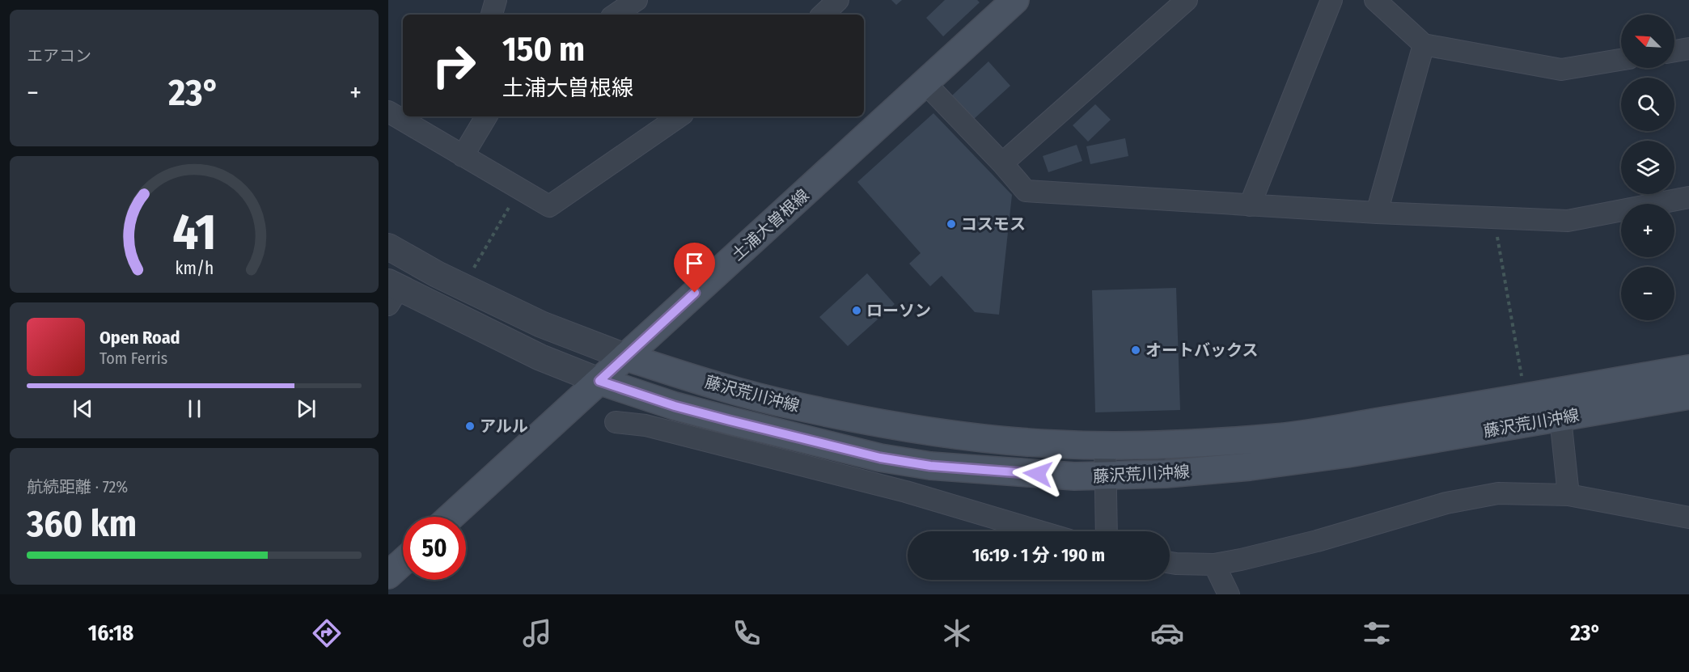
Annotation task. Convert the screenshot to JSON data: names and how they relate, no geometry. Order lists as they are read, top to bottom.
{
  "streets": {
    "main road": ["土浦大曽根線", "藤沢荒川沖線"]
  },
  "crossings": [
    ["土浦大曽根線", "藤沢荒川沖線"]
  ],
  "places": [
    "コスモス",
    "ローソン",
    "オートバックス",
    "アルル"
  ],
  "north": "top left",
  "page": {
    "tile": [
      "エアコン",
      ["航続距離 · 72%", "360 km"]
    ],
    "map_buttons": ["+", "−"],
    "turn": ["150 m", "土浦大曽根線"],
    "heat": ["−", "23°", "+"],
    "song": ["Open Road", "Tom Ferris"],
    "limit": "50",
    "trip": "16:19 · 1 分 · 190 m",
    "tabs": ["16:18", "23°"],
    "gauge": ["41", "km/h"]
  }
}
